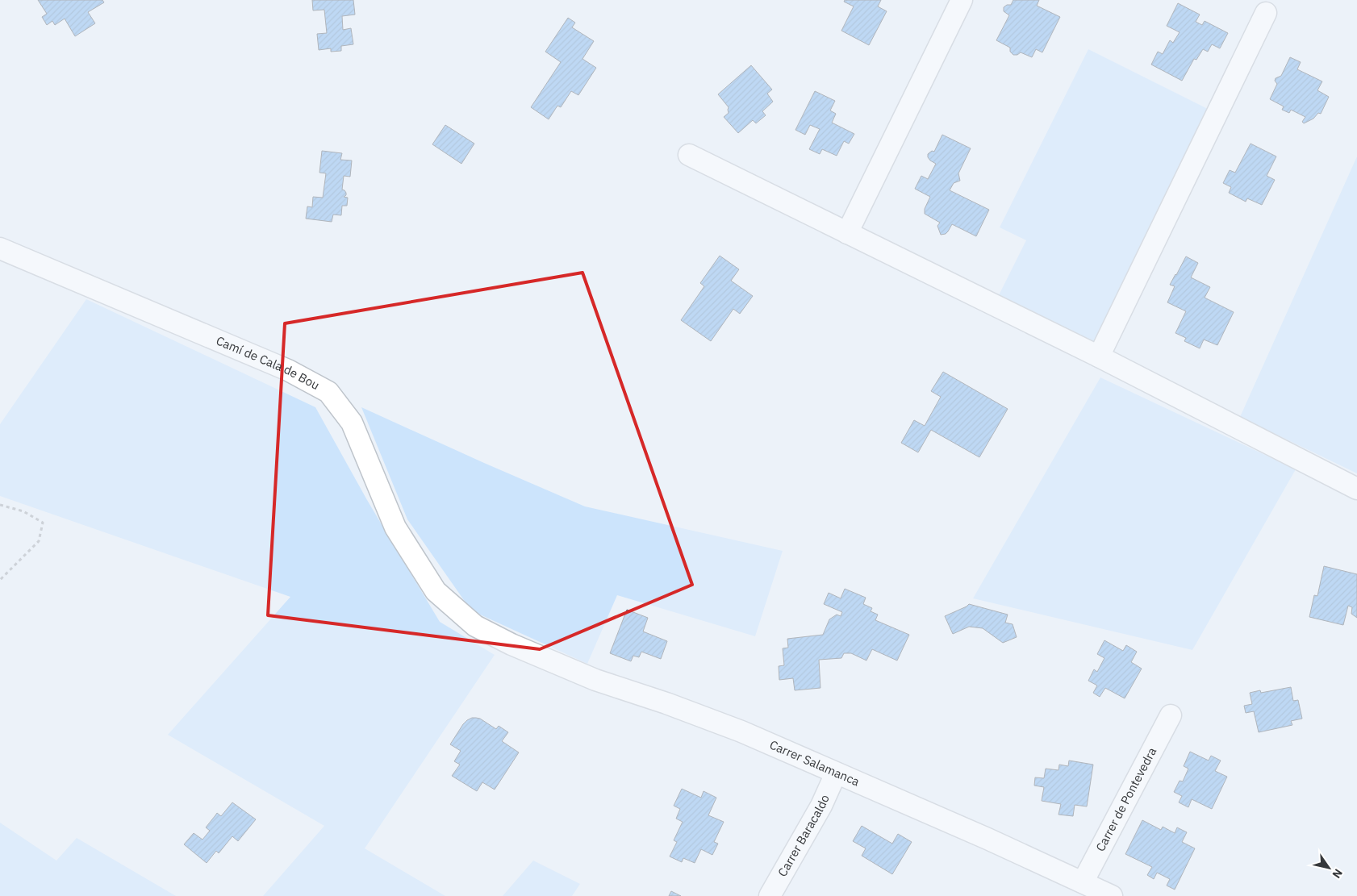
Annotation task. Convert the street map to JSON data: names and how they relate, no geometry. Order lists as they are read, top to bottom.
{
  "streets": {
    "street": [
      "Camí de Cala de Bou",
      "Carrer Salamanca",
      "Carrer de Pontevedra",
      "Carrer Baracaldo"
    ]
  },
  "crossings": [
    ["Camí de Cala de Bou", "Carrer Salamanca"],
    ["Carrer Salamanca", "Carrer de Pontevedra"],
    ["Carrer Salamanca", "Carrer Baracaldo"]
  ],
  "north": "bottom right"
}
